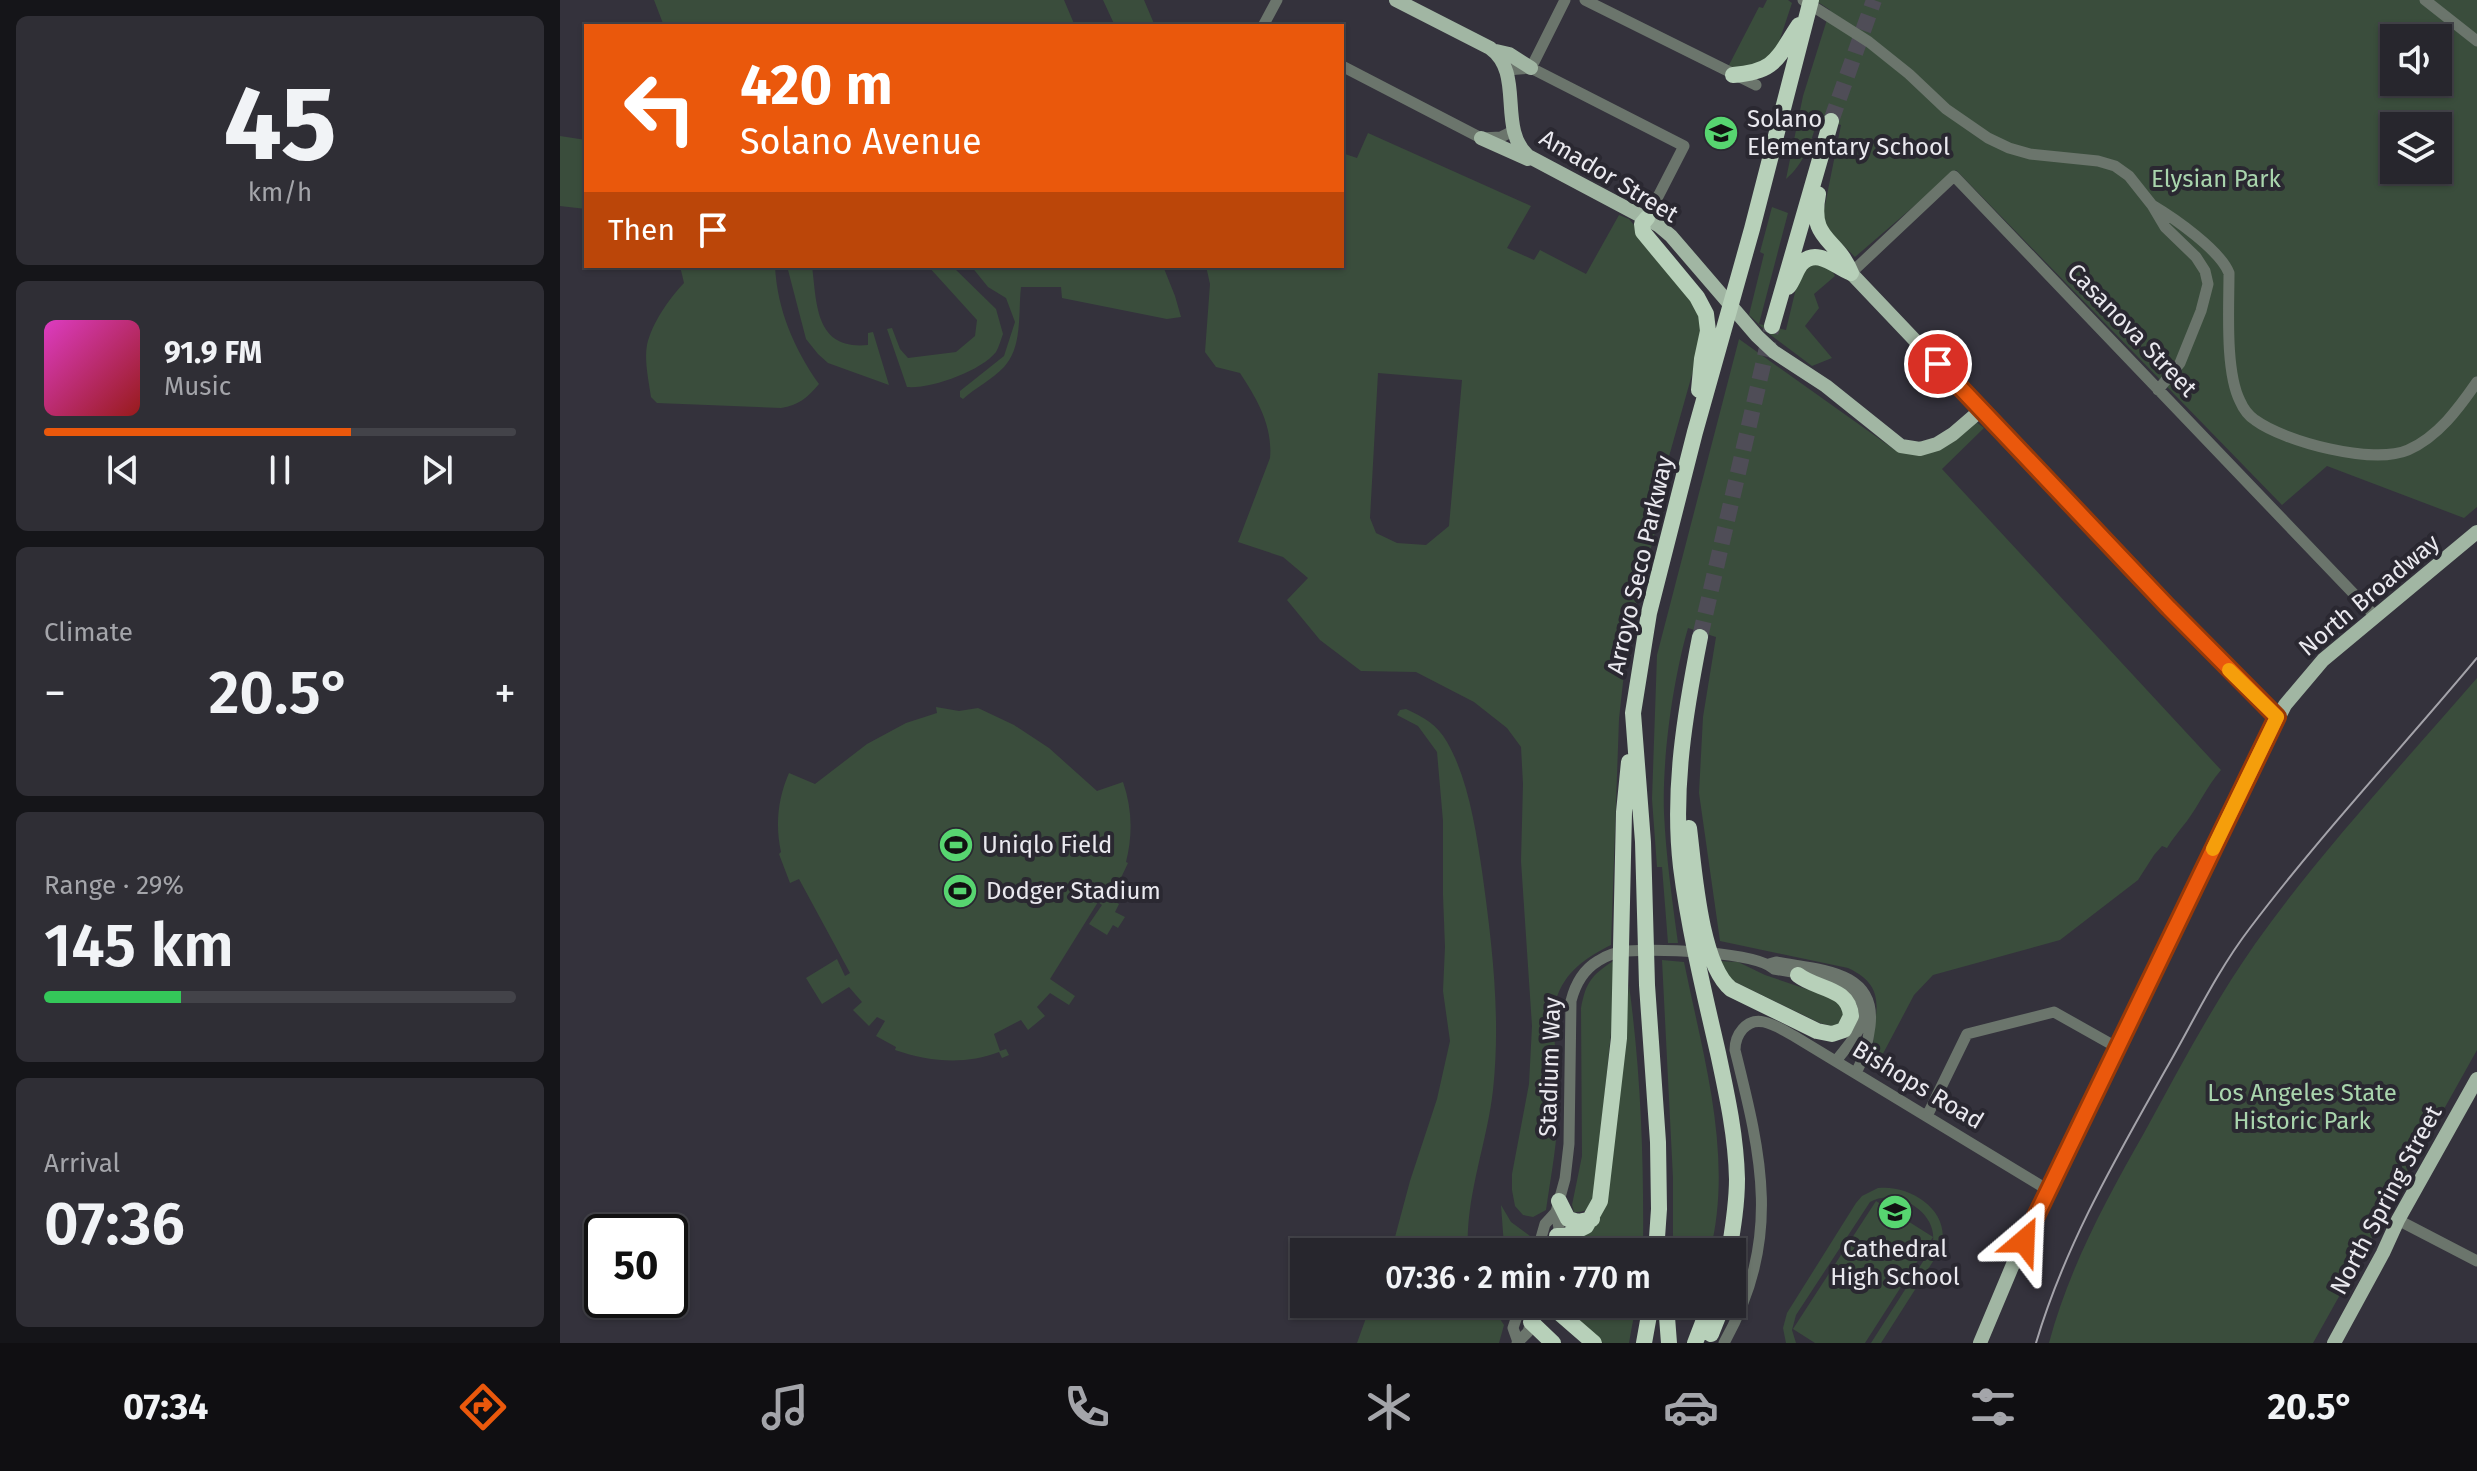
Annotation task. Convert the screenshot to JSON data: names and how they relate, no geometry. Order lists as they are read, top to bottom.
{
  "streets": {
    "highway": ["Arroyo Seco Parkway"],
    "main road": ["Amador Street", "North Broadway", "North Spring Street"],
    "street": ["Casanova Street", "Stadium Way", "Bishops Road"]
  },
  "crossings": [
    ["Casanova Street", "North Broadway"],
    ["North Broadway", "Bishops Road"],
    ["Stadium Way", "Bishops Road"]
  ],
  "parks": ["Elysian Park", "Los Angeles State Historic Park"],
  "places": {
    "school or university": ["Solano Elementary School", "Cathedral High School"],
    "sports": ["Uniqlo Field", "Dodger Stadium"]
  },
  "page": {
    "tile": [
      ["45", "km/h"],
      "Climate",
      ["Range · 29%", "145 km"],
      ["Arrival", "07:36"]
    ],
    "turn": ["420 m", "Solano Avenue"],
    "then": "Then",
    "song": ["91.9 FM", "Music"],
    "heat": ["−", "20.5°", "+"],
    "limit": "50",
    "trip": "07:36 · 2 min · 770 m",
    "tabs": ["07:34", "20.5°"]
  }
}
